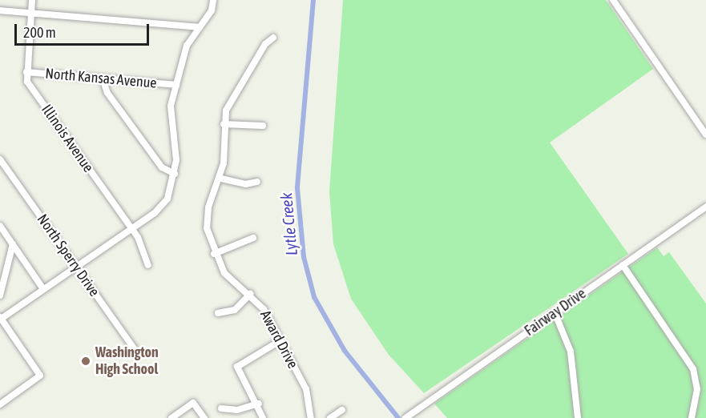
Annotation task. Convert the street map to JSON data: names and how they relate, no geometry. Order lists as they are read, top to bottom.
{
  "streets": {
    "street": [
      "North Kansas Avenue",
      "Illinois Avenue",
      "North Sperry Drive",
      "Fairway Drive",
      "Award Drive"
    ]
  },
  "crossings": [
    ["North Kansas Avenue", "Illinois Avenue"]
  ],
  "water": ["Lytle Creek"],
  "places": ["Washington High School"],
  "scale_bar": "200 m"
}
